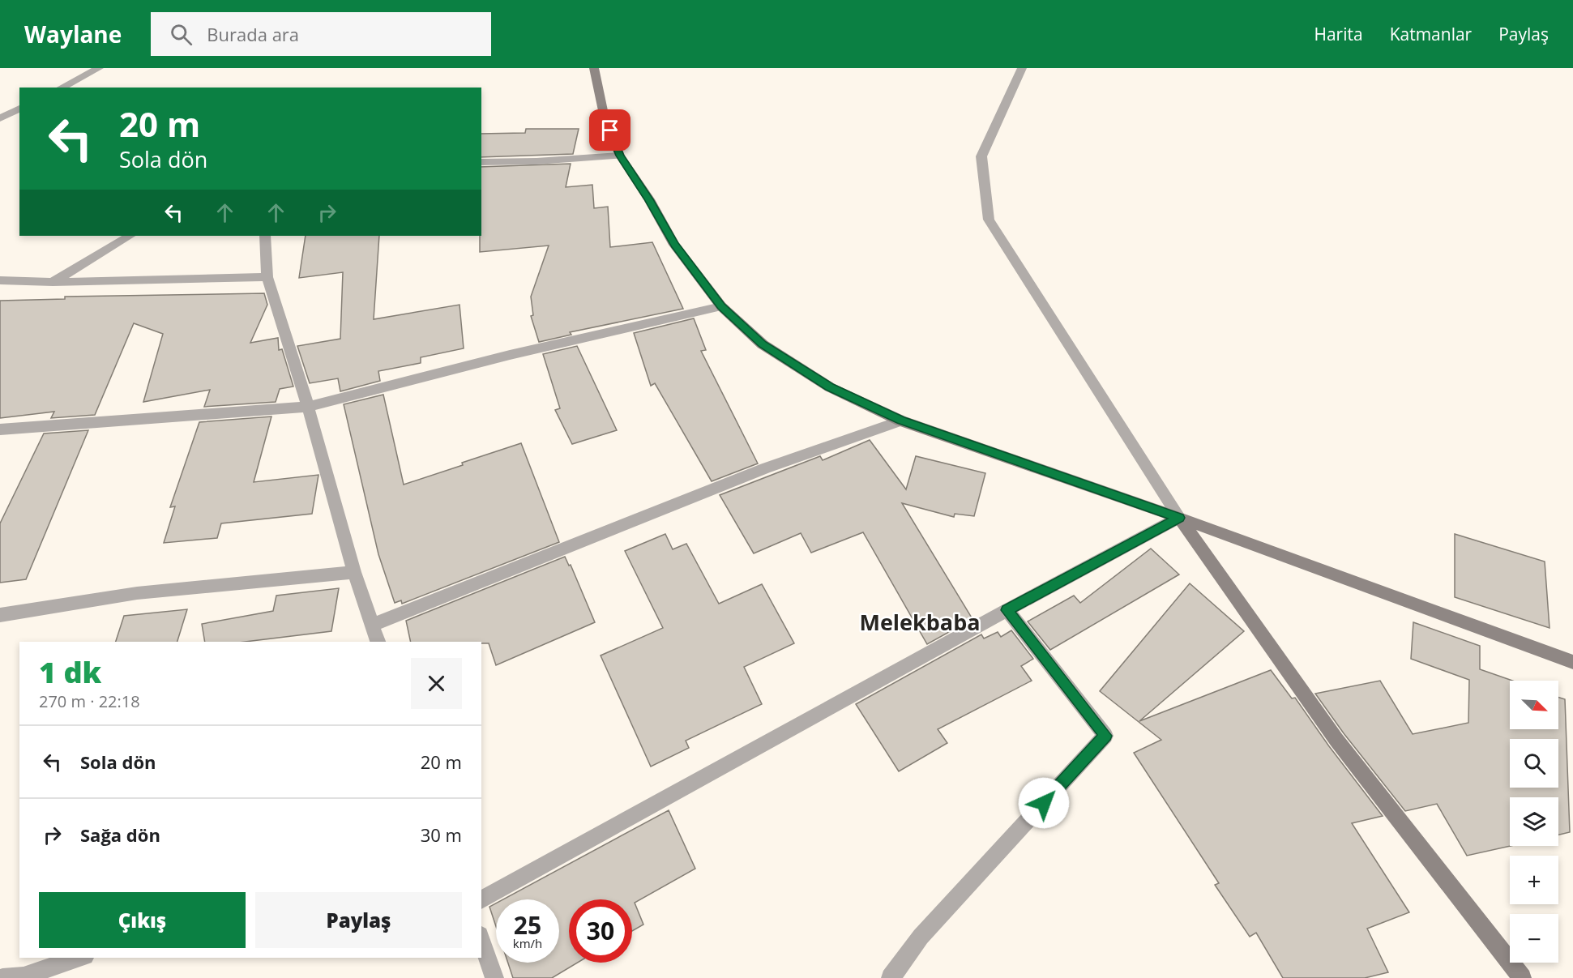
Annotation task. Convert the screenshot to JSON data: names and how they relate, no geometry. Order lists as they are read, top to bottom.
{
  "districts": ["Melekbaba"],
  "north": "bottom right",
  "page": {
    "header": "Waylane",
    "search": "Burada ara",
    "nav": ["Harita", "Katmanlar", "Paylaş"],
    "turn": ["20 m", "Sola dön"],
    "heading": ["1 dk", "270 m · 22:18"],
    "map_buttons": ["+", "−"],
    "list": [
      {
        "name": "Sola dön",
        "value": "20 m"
      },
      {
        "name": "Sağa dön",
        "value": "30 m"
      }
    ],
    "buttons": ["Çıkış", "Paylaş"],
    "speed": "25 km/h",
    "limit": "30"
  }
}
